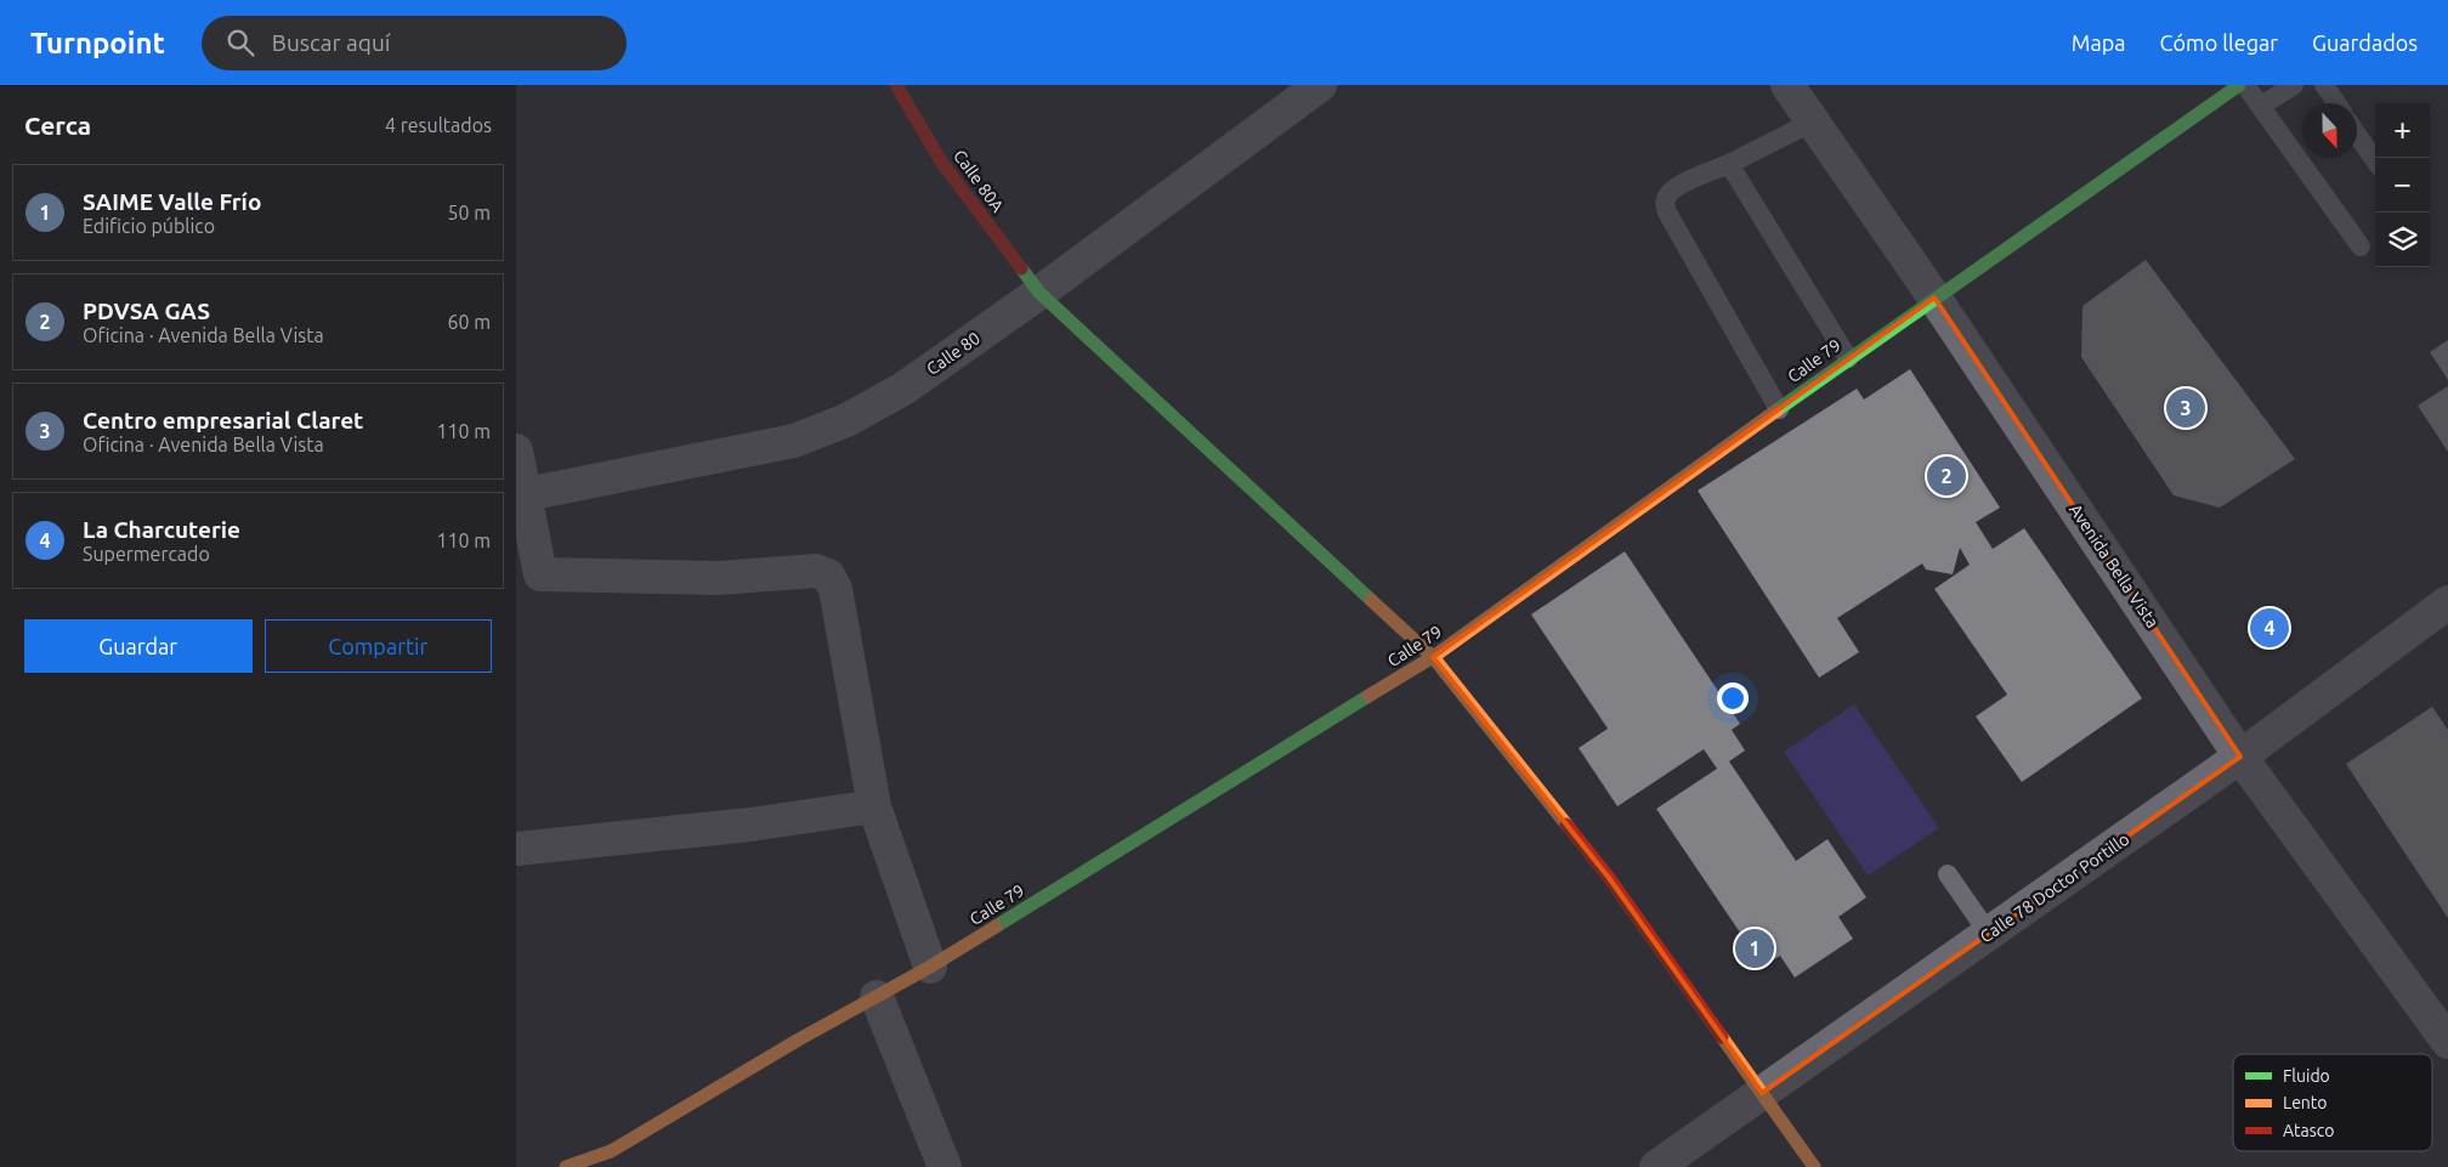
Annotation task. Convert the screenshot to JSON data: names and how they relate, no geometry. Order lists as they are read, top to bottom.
{
  "streets": {
    "street": [
      "Calle 80A",
      "Calle 80",
      "Calle 79",
      "Avenida Bella Vista",
      "Calle 78 Doctor Portillo"
    ]
  },
  "crossings": [
    ["Calle 80A", "Calle 80"],
    ["Calle 80A", "Calle 79"],
    ["Calle 80A", "Calle 78 Doctor Portillo"],
    ["Calle 79", "Avenida Bella Vista"],
    ["Avenida Bella Vista", "Calle 78 Doctor Portillo"]
  ],
  "legend": ["Fluido", "Lento", "Atasco"],
  "north": "bottom",
  "page": {
    "header": "Turnpoint",
    "search": "Buscar aquí",
    "nav": ["Mapa", "Cómo llegar", "Guardados"],
    "heading": ["Cerca", "4 resultados"],
    "map_buttons": ["+", "−"],
    "list": [
      {
        "mark": "1",
        "name": "SAIME Valle Frío",
        "note": "Edificio público",
        "value": "50 m"
      },
      {
        "mark": "2",
        "name": "PDVSA GAS",
        "note": "Oficina · Avenida Bella Vista",
        "value": "60 m"
      },
      {
        "mark": "3",
        "name": "Centro empresarial Claret",
        "note": "Oficina · Avenida Bella Vista",
        "value": "110 m"
      },
      {
        "mark": "4",
        "name": "La Charcuterie",
        "note": "Supermercado",
        "value": "110 m"
      }
    ],
    "pins": [
      "3",
      "2",
      "4",
      "1"
    ],
    "buttons": ["Guardar", "Compartir"]
  }
}
